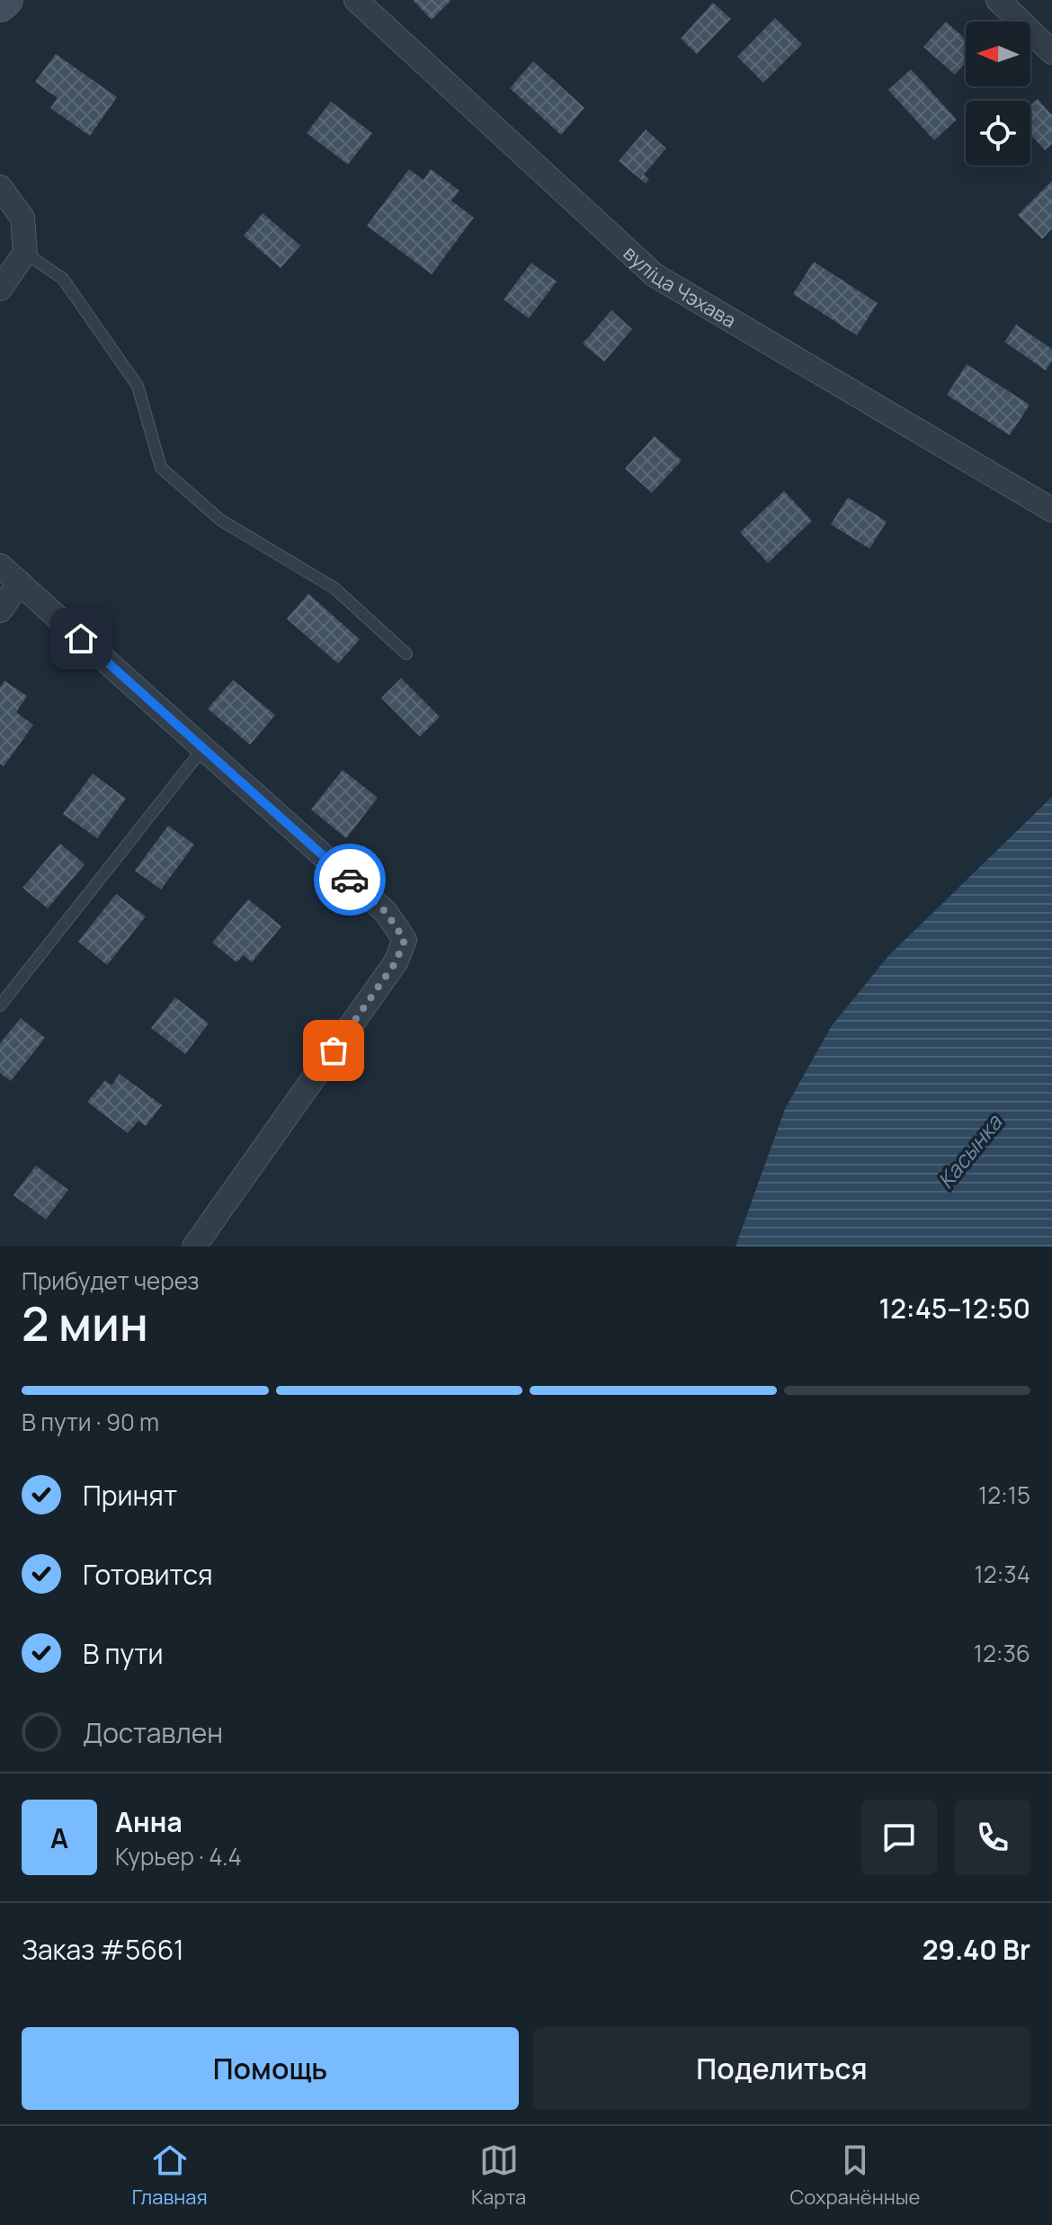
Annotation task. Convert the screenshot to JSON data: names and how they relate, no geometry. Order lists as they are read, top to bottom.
{
  "streets": {
    "street": ["вуліца Чэхава"]
  },
  "water": ["Касынка"],
  "north": "left",
  "page": {
    "heading": ["2 мин", "Прибудет через", "12:45–12:50"],
    "panel": [
      "Анна",
      "Курьер · 4.4",
      "Заказ #5661",
      "29.40 Br"
    ],
    "bar": "В пути · 90 m",
    "list": [
      ["Принят", "12:15"],
      ["Готовится", "12:34"],
      ["В пути", "12:36"],
      "Доставлен"
    ],
    "round": "А",
    "buttons": ["Помощь", "Поделиться"],
    "tabs": ["Главная", "Карта", "Сохранённые"]
  }
}
